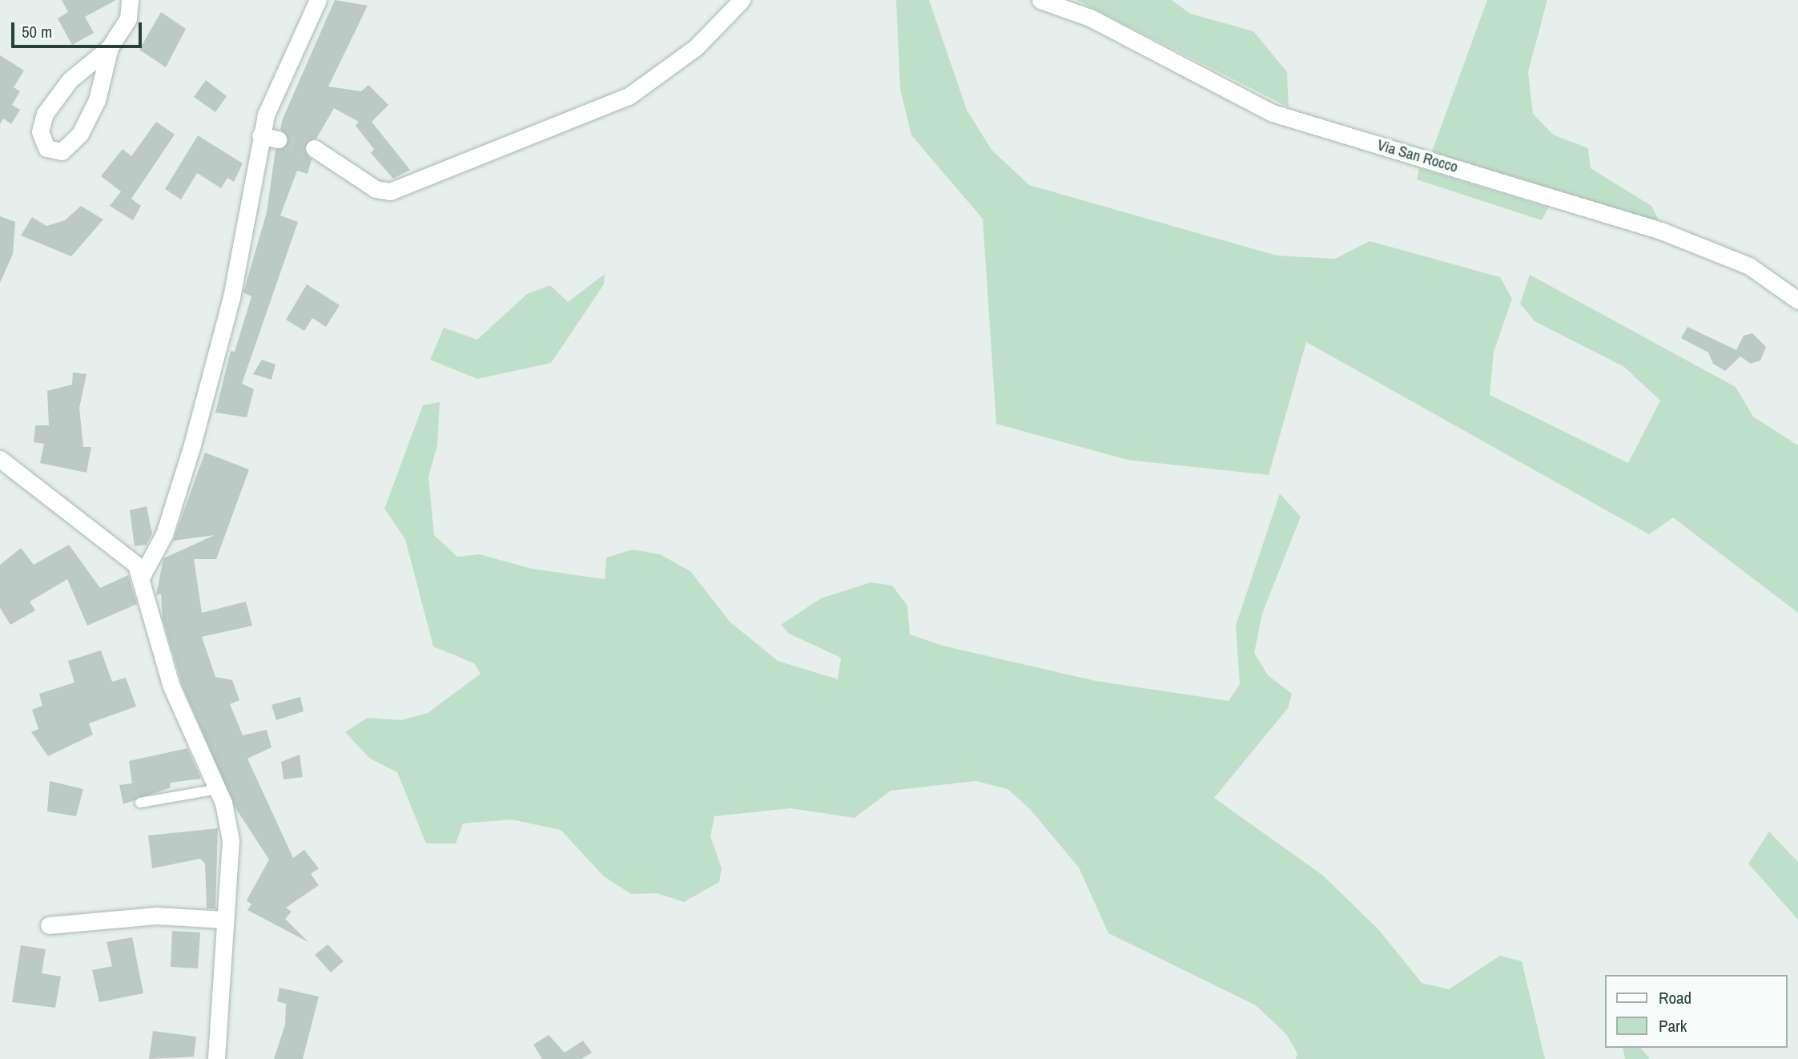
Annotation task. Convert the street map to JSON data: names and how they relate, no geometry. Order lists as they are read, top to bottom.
{
  "streets": {
    "street": ["Via San Rocco"]
  },
  "legend": ["Road", "Park"],
  "scale_bar": "50 m"
}
